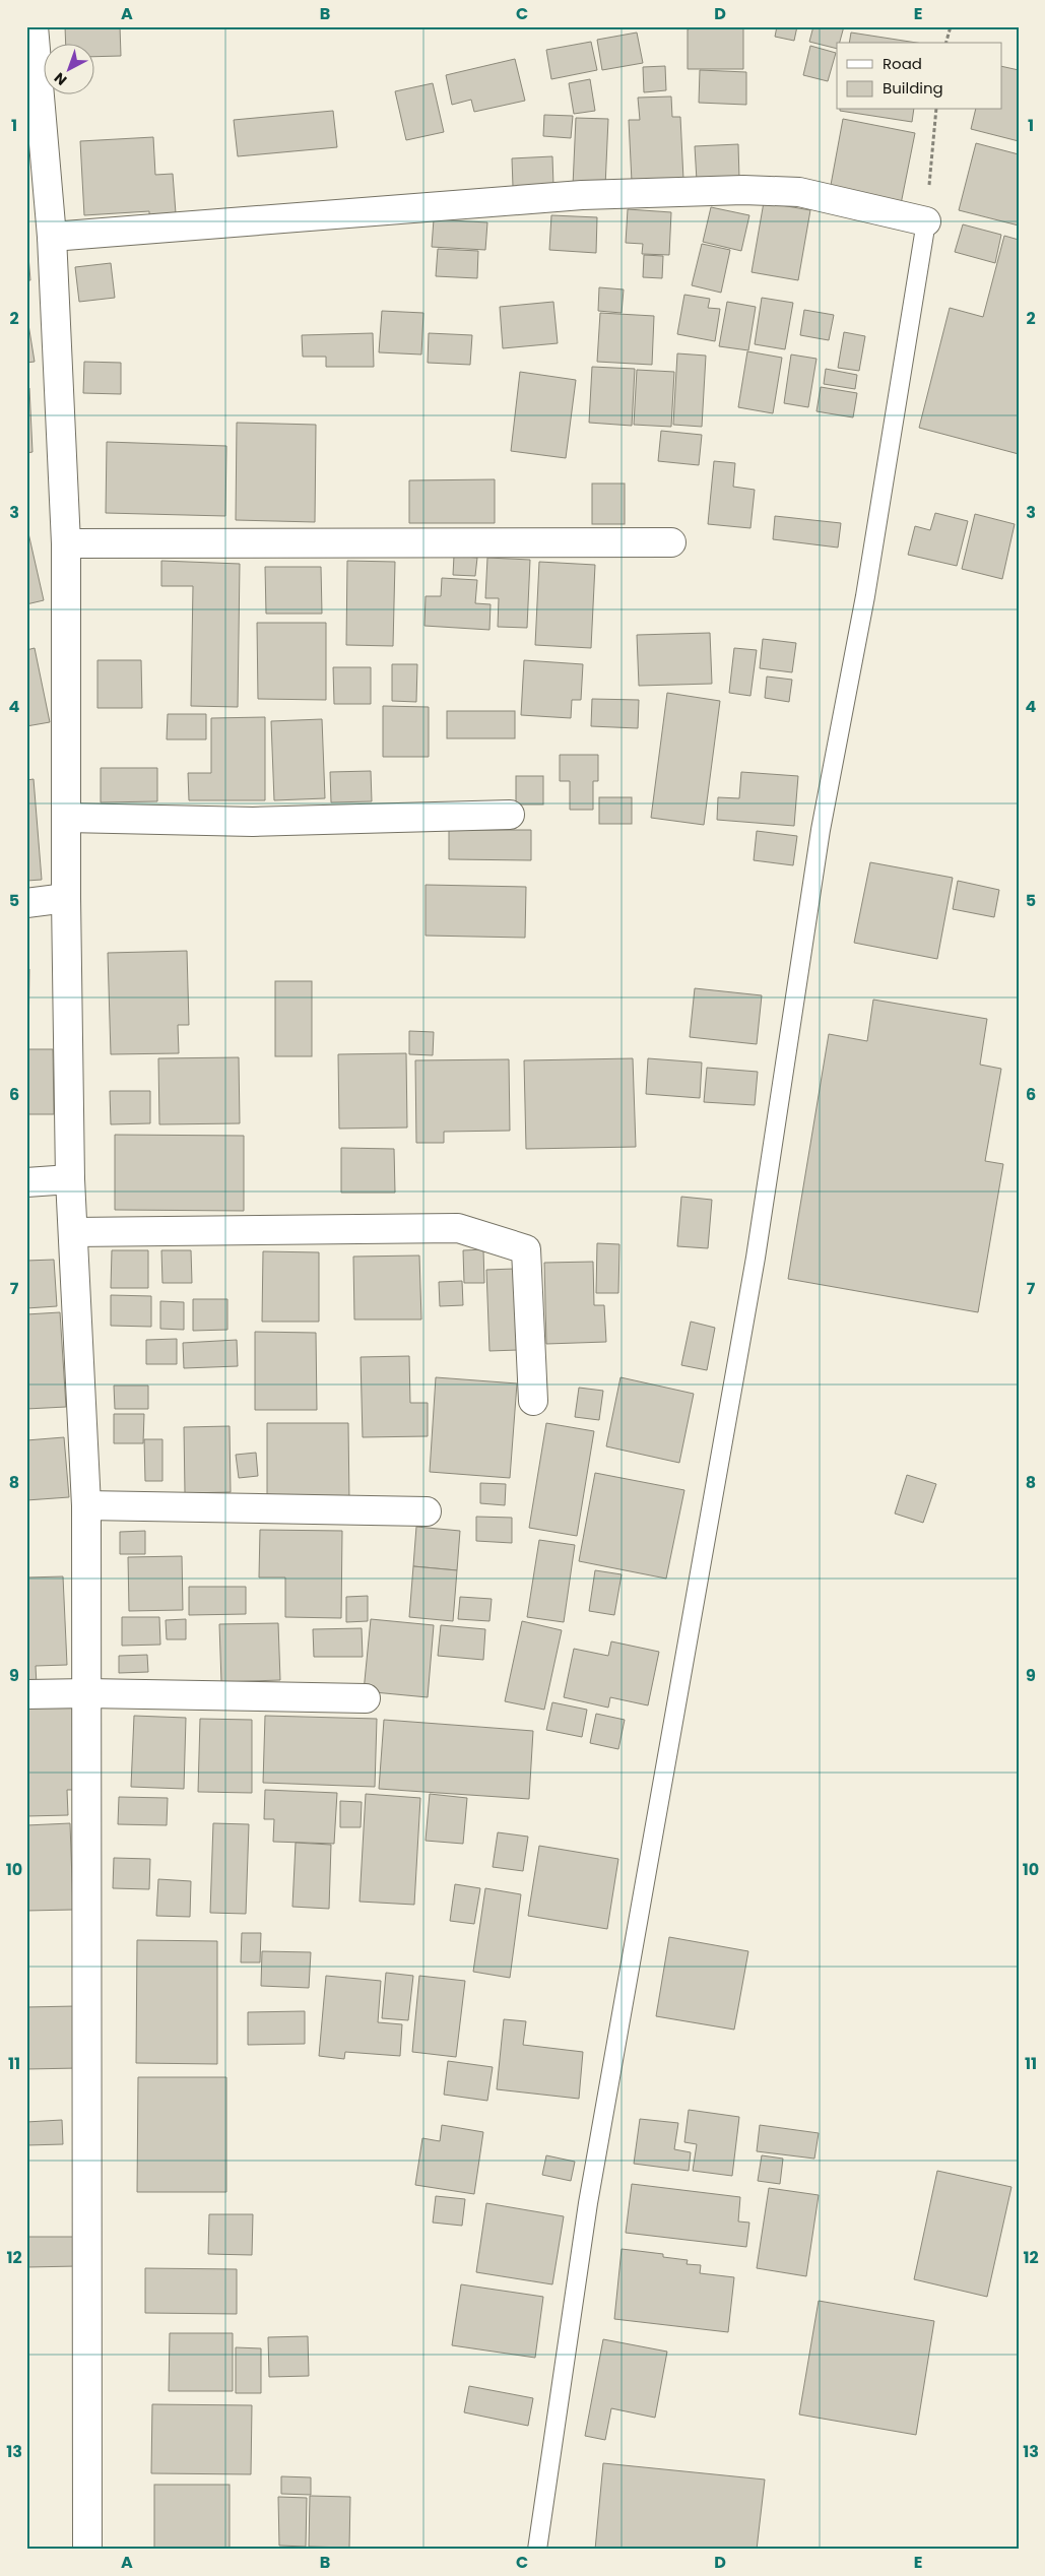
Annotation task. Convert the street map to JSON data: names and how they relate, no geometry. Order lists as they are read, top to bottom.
{
  "legend": ["Road", "Building"],
  "north": "bottom left",
  "grid": {
    "columns": [
      "A",
      "B",
      "C",
      "D",
      "E"
    ],
    "rows": [
      "1",
      "2",
      "3",
      "4",
      "5",
      "6",
      "7",
      "8",
      "9",
      "10",
      "11",
      "12",
      "13"
    ]
  }
}
